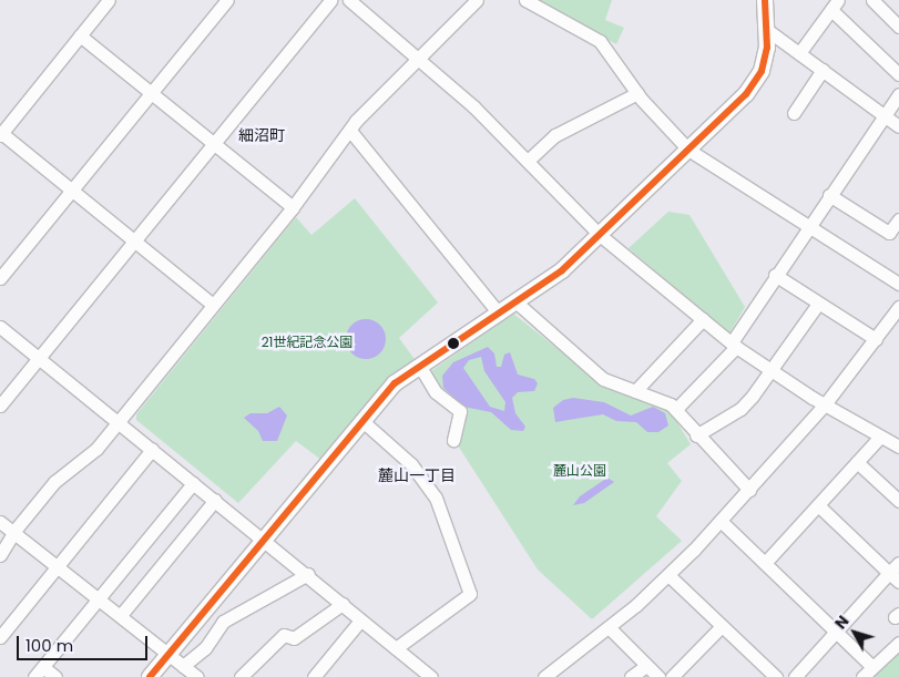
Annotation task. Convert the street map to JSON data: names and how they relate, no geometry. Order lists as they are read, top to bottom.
{
  "districts": ["細沼町", "麓山一丁目"],
  "parks": ["21世紀記念公園", "麓山公園"],
  "scale_bar": "100 m",
  "north": "top left"
}
